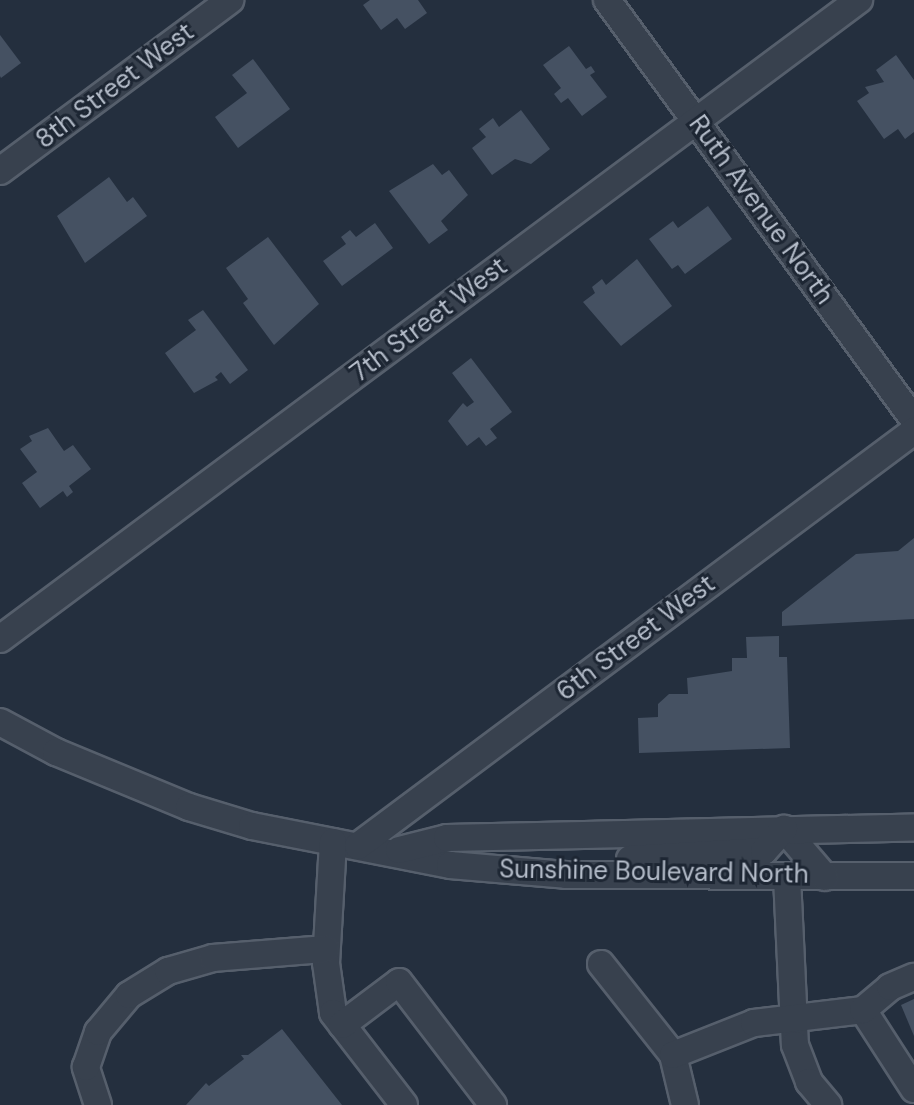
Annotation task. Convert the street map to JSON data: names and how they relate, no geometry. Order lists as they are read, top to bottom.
{
  "streets": {
    "street": [
      "8th Street West",
      "Ruth Avenue North",
      "7th Street West",
      "6th Street West",
      "Sunshine Boulevard North"
    ]
  },
  "crossings": [
    ["Ruth Avenue North", "7th Street West"],
    ["6th Street West", "Sunshine Boulevard North"]
  ]
}
